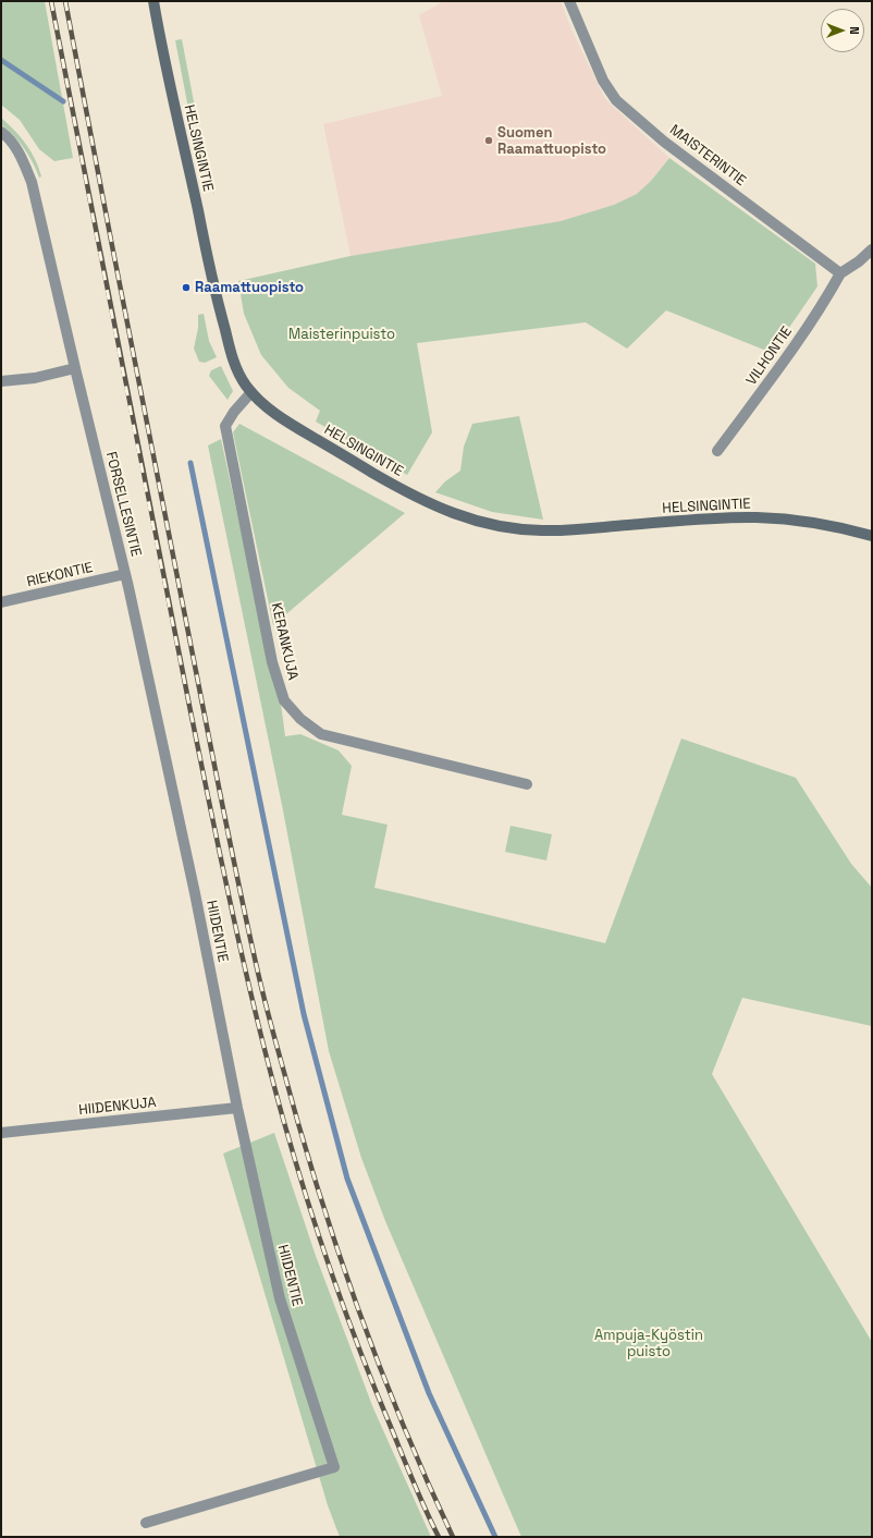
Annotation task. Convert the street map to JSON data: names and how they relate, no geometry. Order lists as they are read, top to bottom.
{
  "streets": {
    "main road": ["HELSINGINTIE"],
    "street": [
      "MAISTERINTIE",
      "VILHONTIE",
      "FORSELLESINTIE",
      "RIEKONTIE",
      "KERANKUJA",
      "HIIDENTIE",
      "HIIDENKUJA"
    ]
  },
  "crossings": [
    ["HELSINGINTIE", "KERANKUJA"],
    ["MAISTERINTIE", "VILHONTIE"],
    ["FORSELLESINTIE", "RIEKONTIE"],
    ["FORSELLESINTIE", "HIIDENTIE"],
    ["HIIDENTIE", "HIIDENKUJA"]
  ],
  "parks": ["Maisterinpuisto", "Ampuja-Kyöstin puisto"],
  "places": ["Suomen Raamattuopisto", "Raamattuopisto"],
  "north": "right"
}
